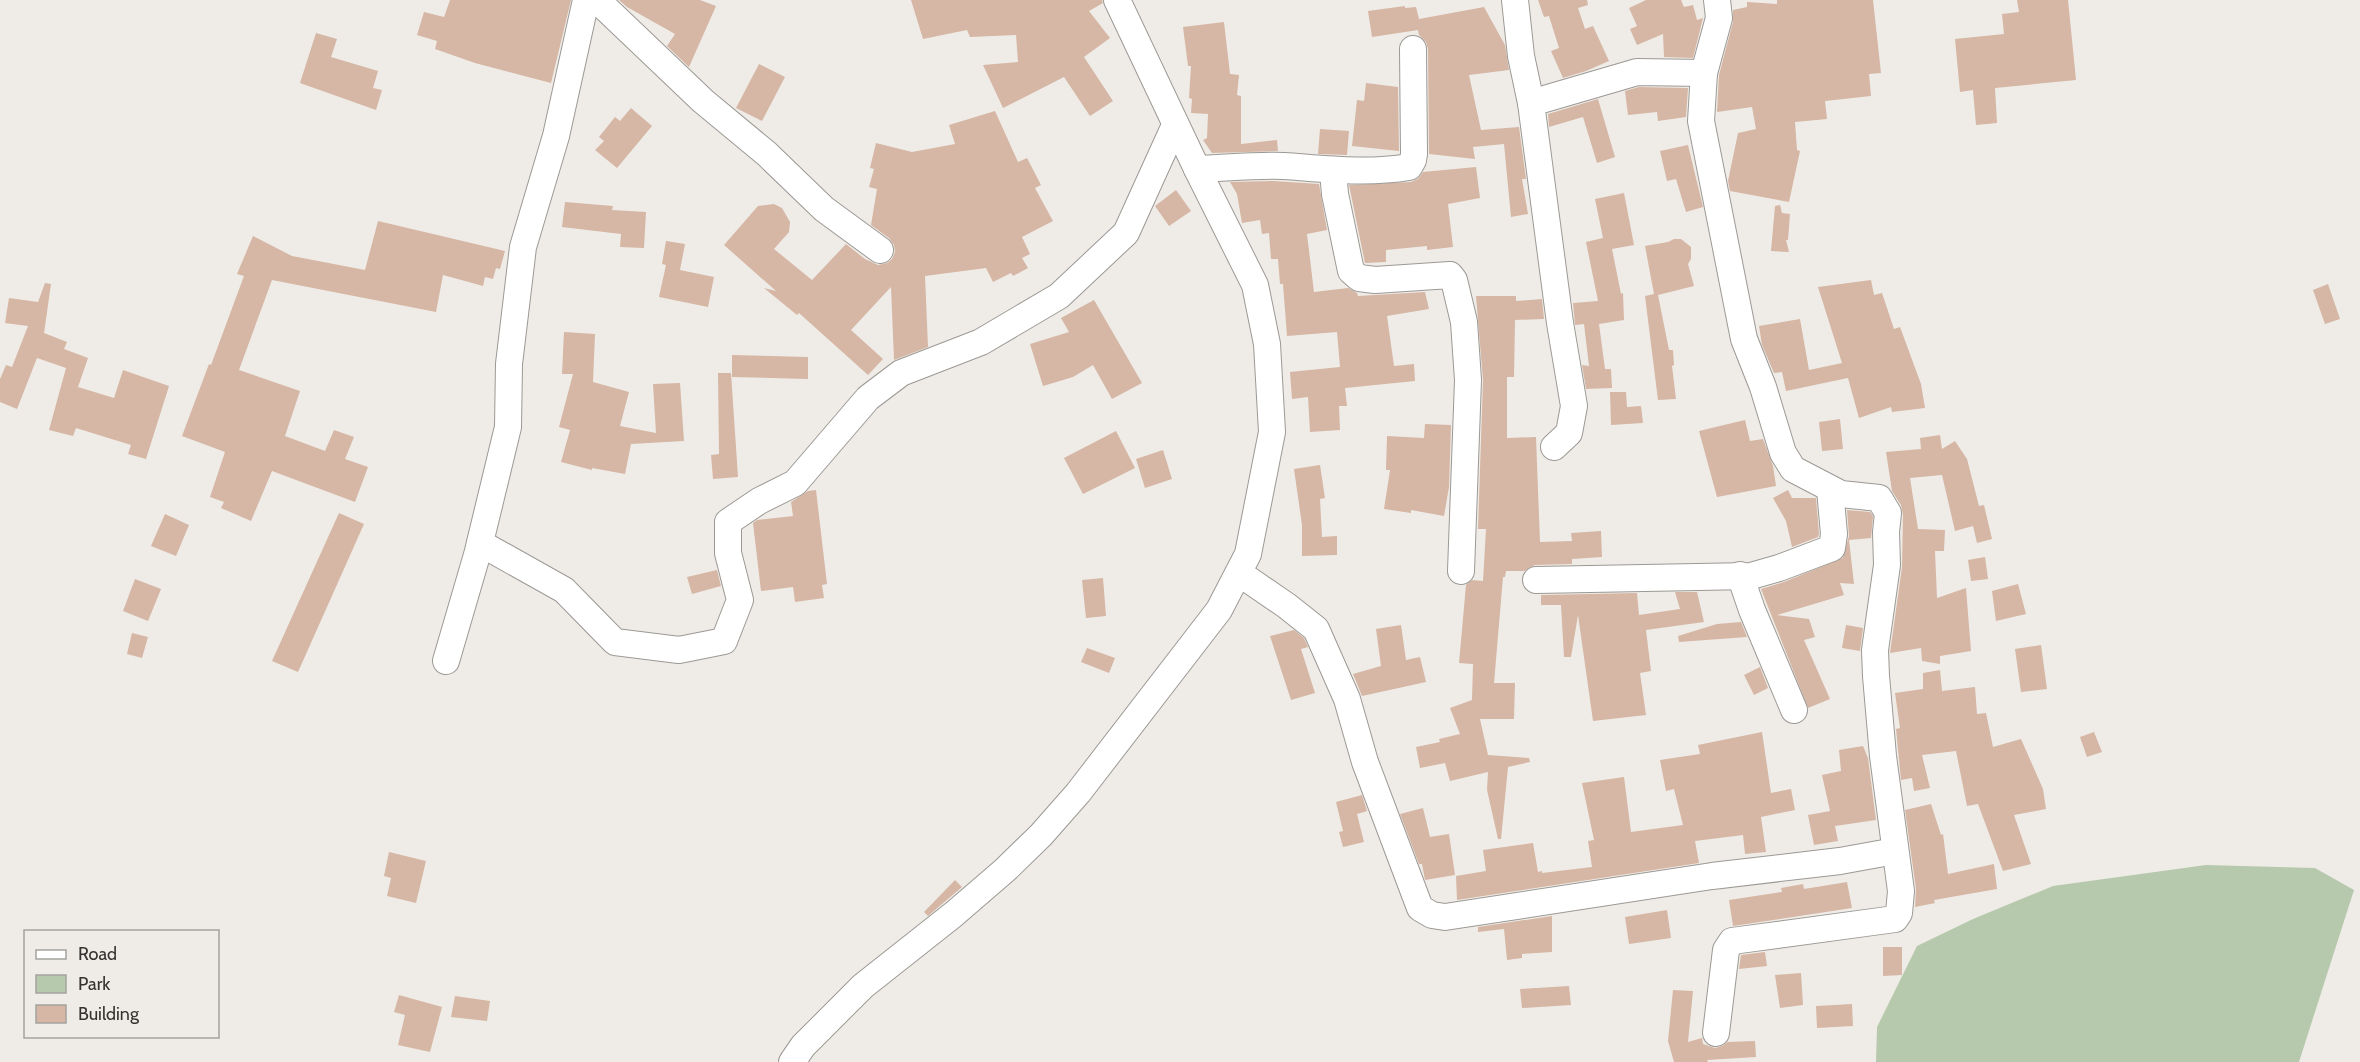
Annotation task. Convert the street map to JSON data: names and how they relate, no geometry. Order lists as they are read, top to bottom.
{
  "legend": ["Road", "Park", "Building"]
}
